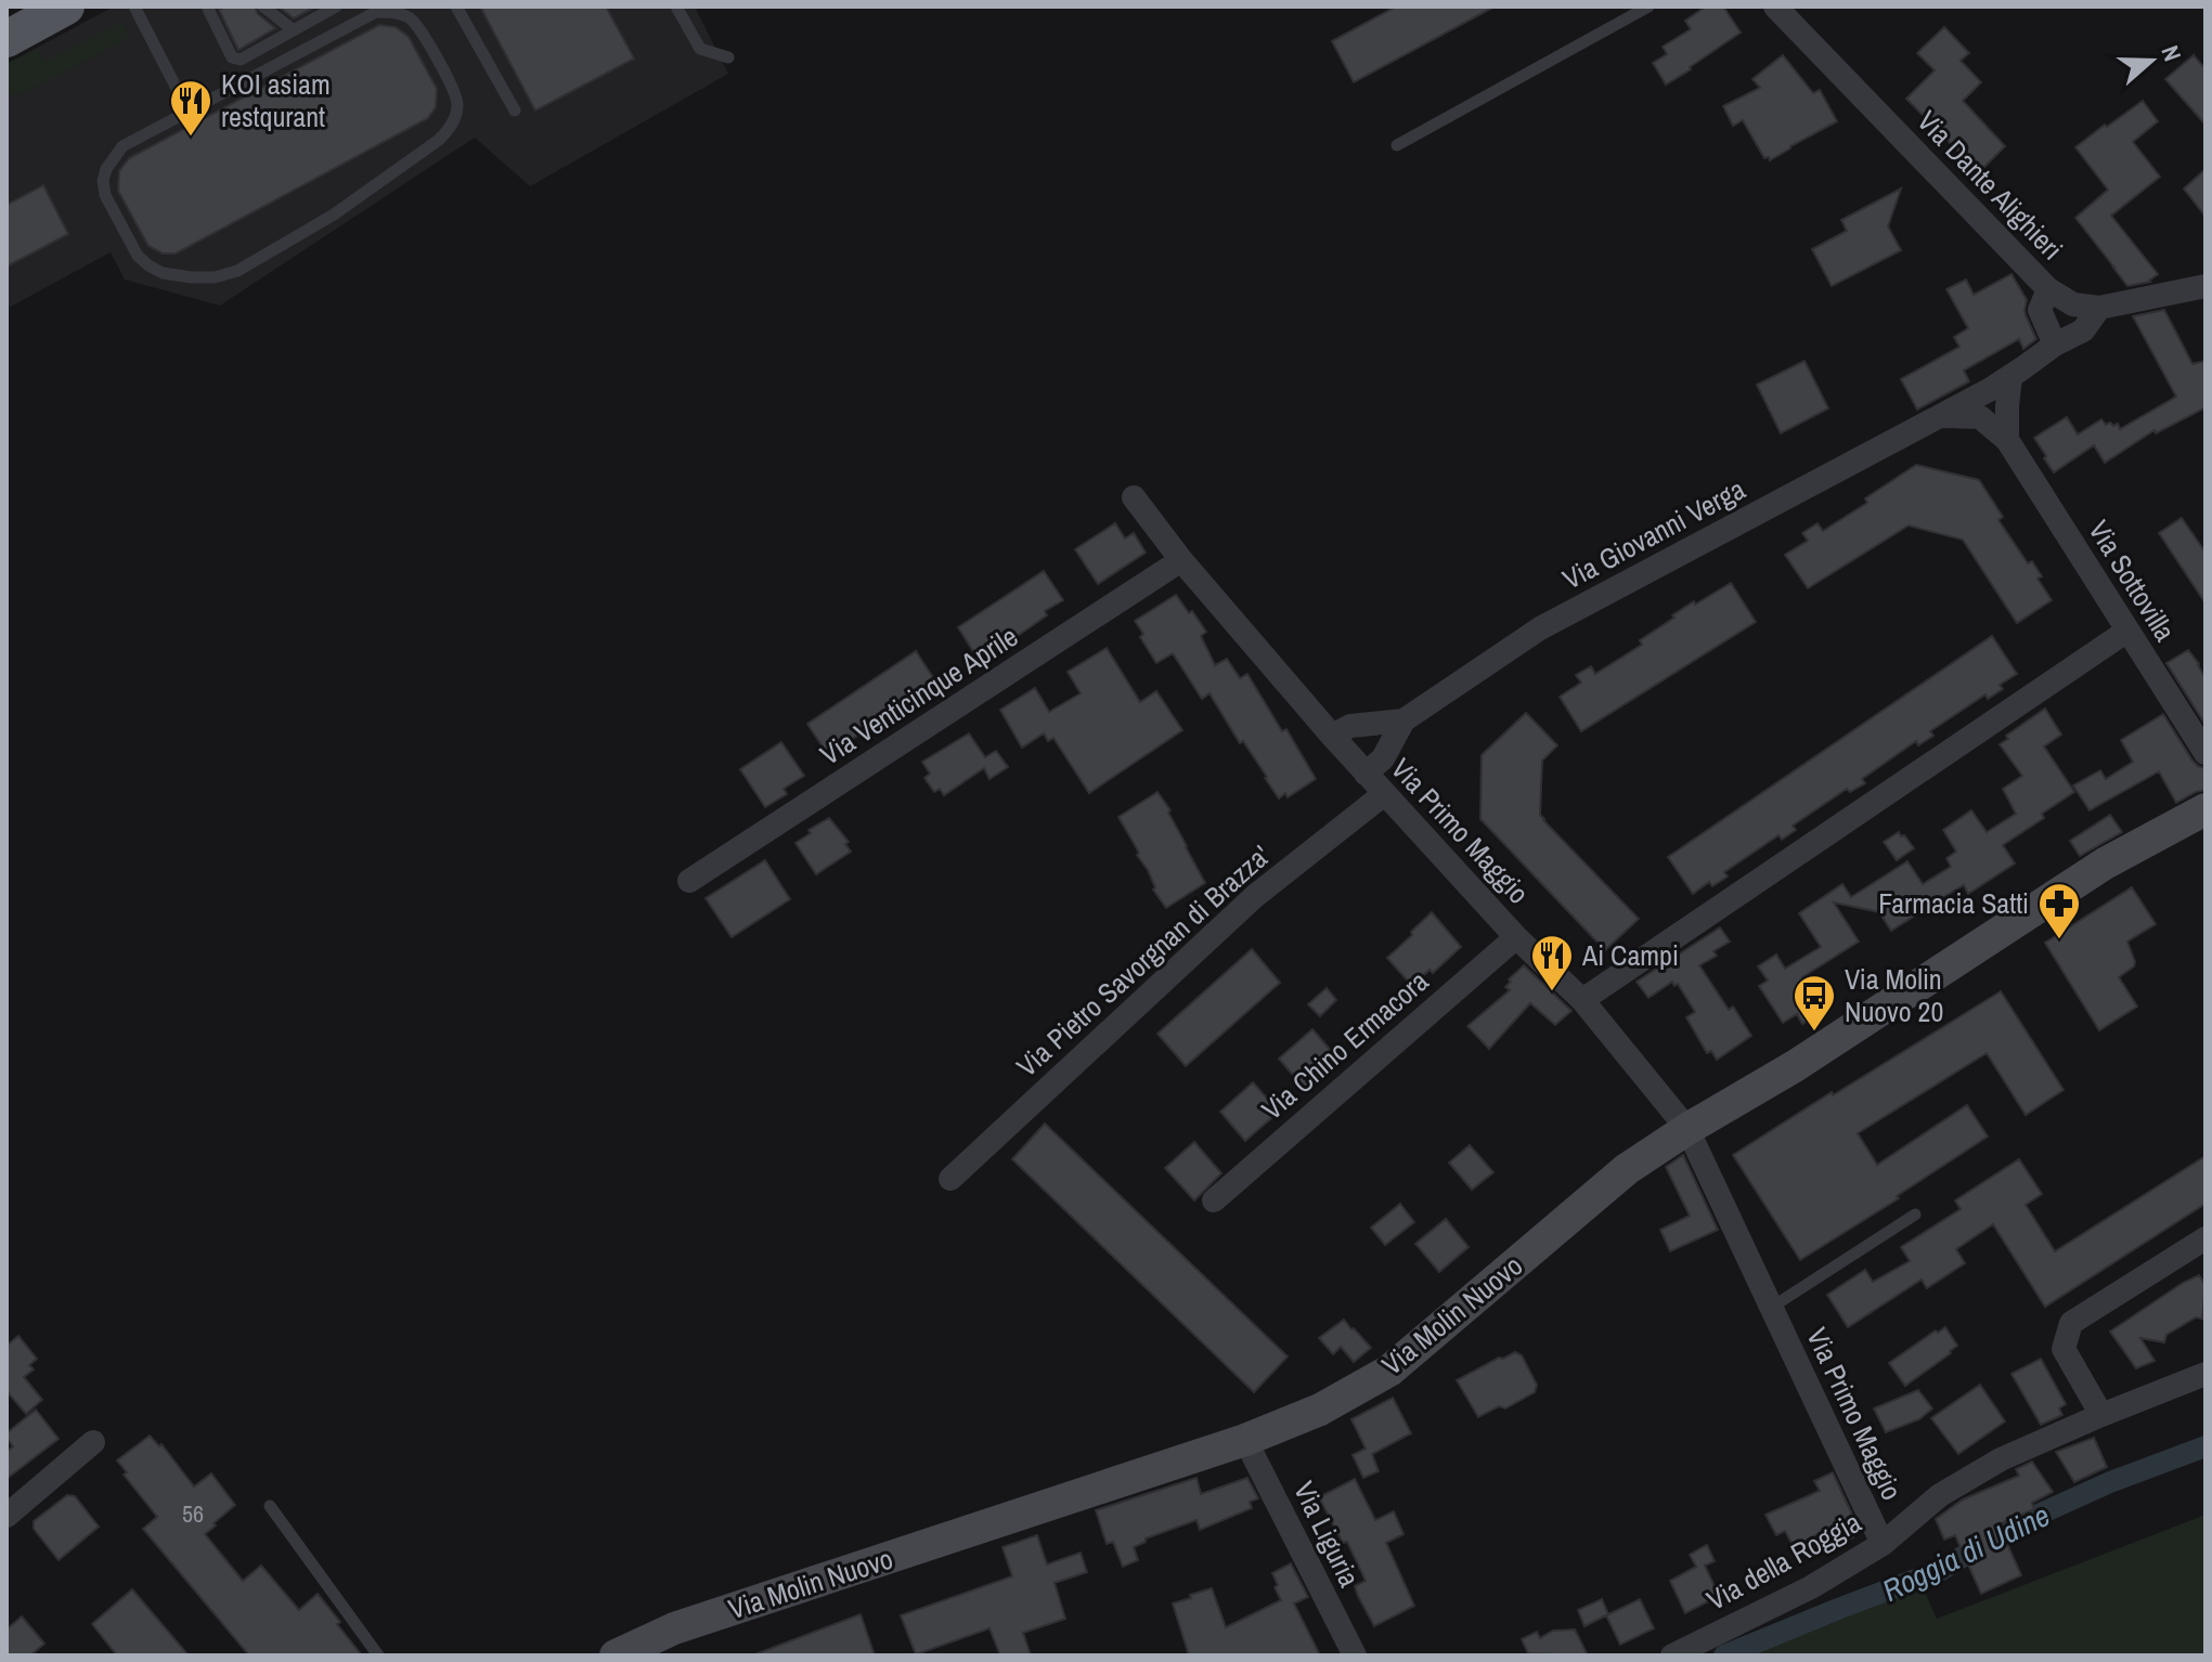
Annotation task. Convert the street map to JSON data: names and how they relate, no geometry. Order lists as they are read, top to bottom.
{
  "streets": {
    "main road": ["Via Molin Nuovo"],
    "street": [
      "Via Dante Alighieri",
      "Via Giovanni Verga",
      "Via Sottovilla",
      "Via Venticinque Aprile",
      "Via Primo Maggio",
      "Via Pietro Savorgnan di Brazza'",
      "Via Chino Ermacora",
      "Via Liguria",
      "Via della Roggia"
    ]
  },
  "crossings": [
    ["Via Giovanni Verga", "Via Sottovilla"],
    ["Via Giovanni Verga", "Via Primo Maggio"],
    ["Via Venticinque Aprile", "Via Primo Maggio"],
    ["Via Primo Maggio", "Via Pietro Savorgnan di Brazza'"],
    ["Via Primo Maggio", "Via Chino Ermacora"],
    ["Via Primo Maggio", "Via Molin Nuovo"],
    ["Via Primo Maggio", "Via della Roggia"],
    ["Via Molin Nuovo", "Via Liguria"]
  ],
  "water": ["Roggia di Udine"],
  "places": {
    "restaurant": ["KOI asiam restqurant", "Ai Campi"],
    "pharmacy": ["Farmacia Satti"],
    "bus stop": ["Via Molin Nuovo 20"]
  },
  "house_numbers": ["56"],
  "north": "right"
}
